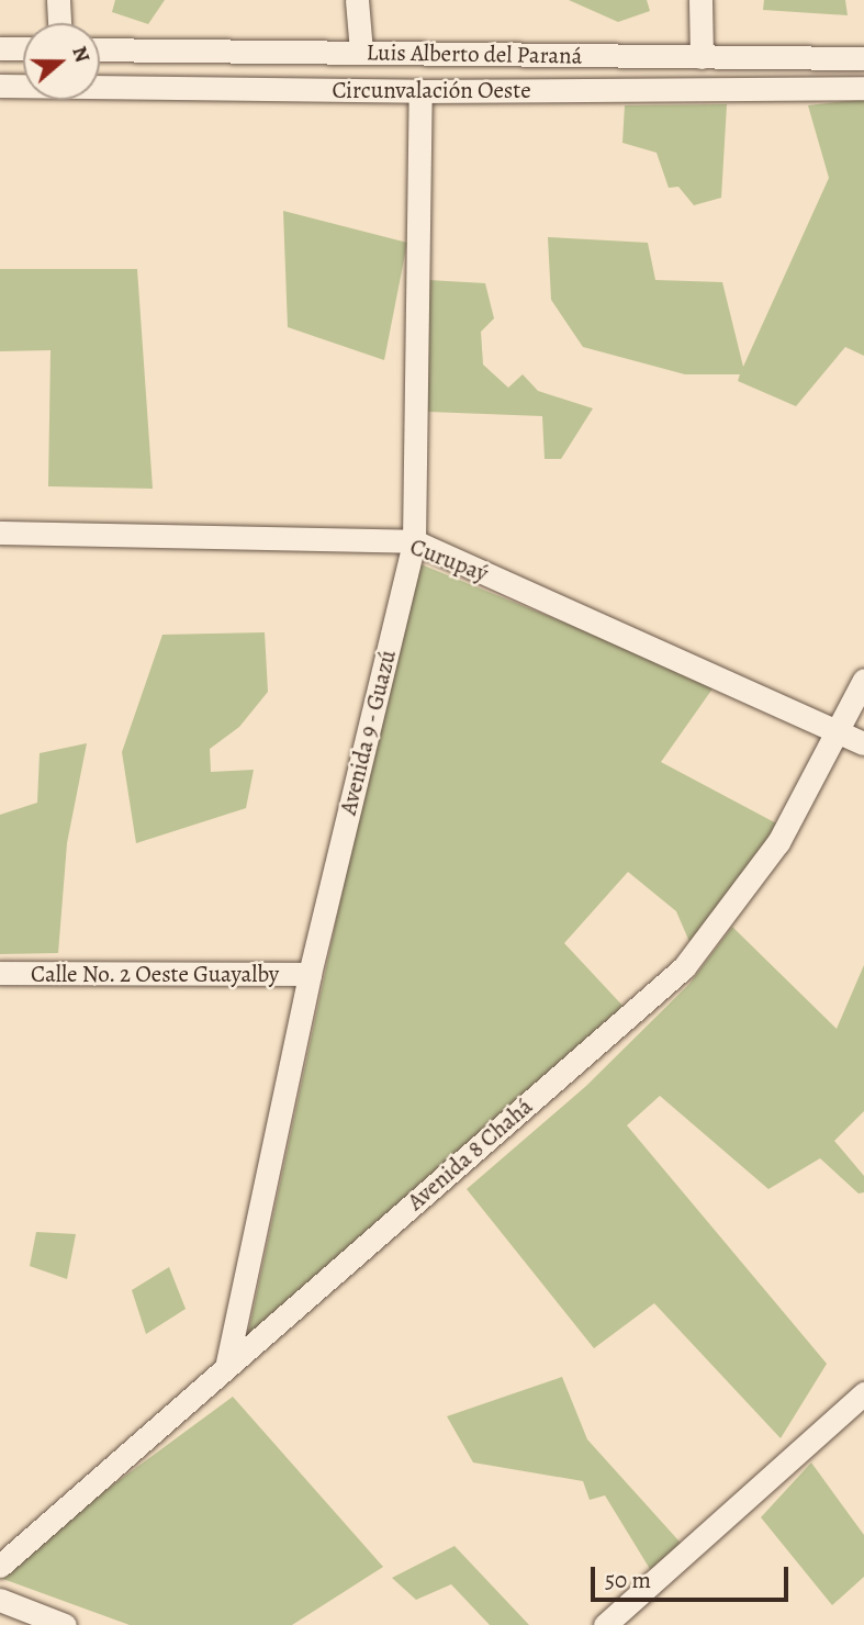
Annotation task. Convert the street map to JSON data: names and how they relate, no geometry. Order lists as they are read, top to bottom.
{
  "streets": {
    "street": [
      "Luis Alberto del Paraná",
      "Circunvalación Oeste",
      "Curupa´y",
      "Avenida 9 - Guazú",
      "Calle No. 2 Oeste Guayalby",
      "Avenida 8 Chahá"
    ]
  },
  "crossings": [
    ["Circunvalación Oeste", "Avenida 9 - Guazú"],
    ["Curupa´y", "Avenida 9 - Guazú"],
    ["Curupa´y", "Avenida 8 Chahá"],
    ["Avenida 9 - Guazú", "Calle No. 2 Oeste Guayalby"],
    ["Avenida 9 - Guazú", "Avenida 8 Chahá"]
  ],
  "scale_bar": "50 m",
  "north": "right"
}
